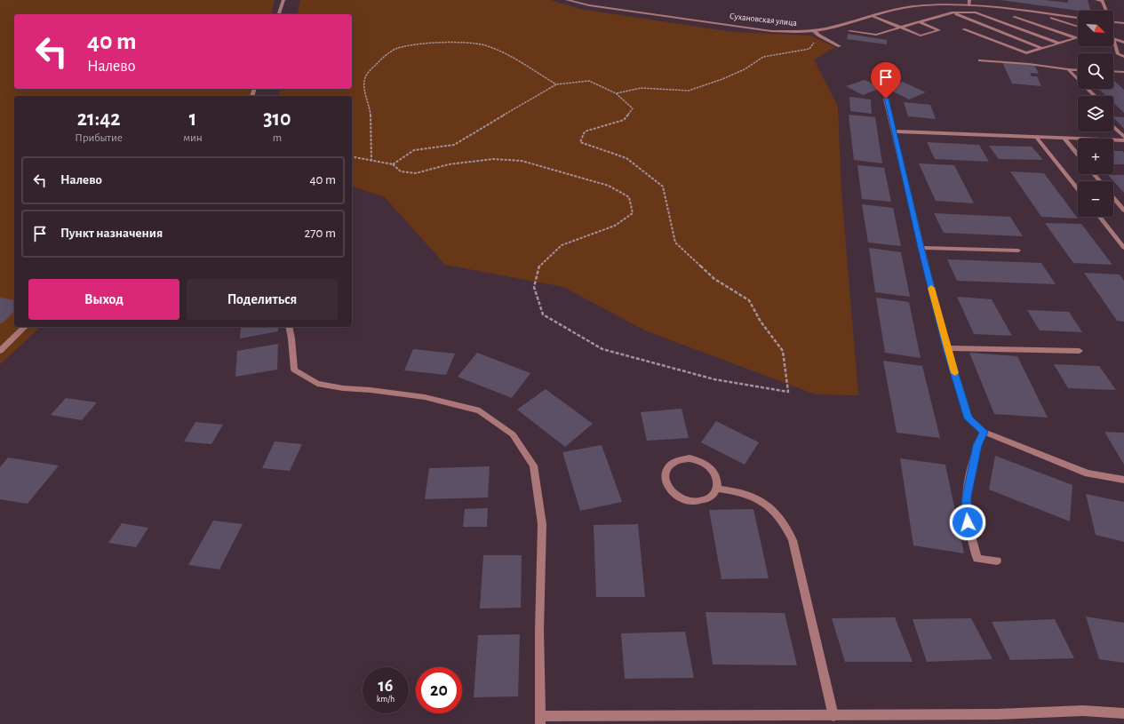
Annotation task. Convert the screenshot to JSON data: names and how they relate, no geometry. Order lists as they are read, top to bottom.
{
  "streets": {
    "street": ["Сухановская улица"]
  },
  "north": "bottom right",
  "page": {
    "map_buttons": ["+", "−"],
    "turn": ["40 m", "Налево"],
    "eta": [
      "21:42",
      "Прибытие",
      "1",
      "мин",
      "310",
      "m"
    ],
    "list": [
      {
        "name": "Налево",
        "value": "40 m"
      },
      {
        "name": "Пункт назначения",
        "value": "270 m"
      }
    ],
    "buttons": ["Выход", "Поделиться"],
    "speed": "16 km/h",
    "limit": "20"
  }
}
